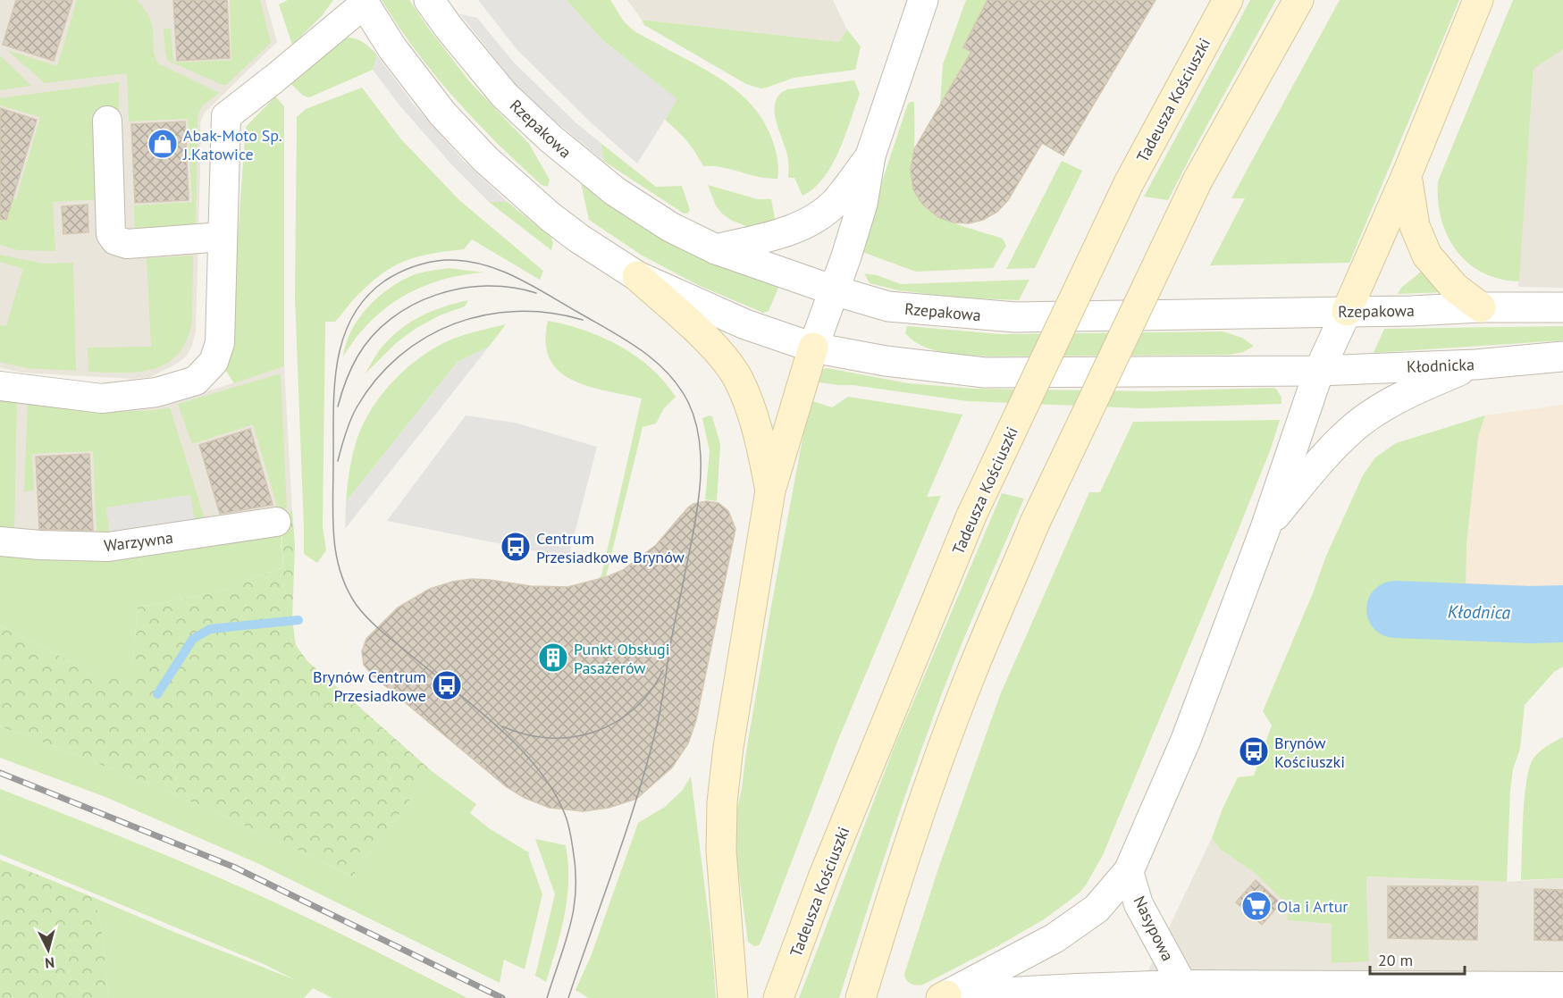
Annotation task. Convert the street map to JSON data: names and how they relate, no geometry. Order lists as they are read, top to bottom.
{
  "streets": {
    "main road": ["Tadeusza Kościuszki"],
    "street": [
      "Rzepakowa",
      "Kłodnicka",
      "Warzywna",
      "Nasypowa"
    ]
  },
  "water": ["Kłodnica"],
  "places": {
    "shop": ["Abak-Moto Sp. J.Katowice"],
    "bus stop": ["Centrum Przesiadkowe Brynów", "Brynów Centrum Przesiadkowe", "Brynów Kościuszki"],
    "building": ["Punkt Obsługi Pasażerów"],
    "supermarket": ["Ola i Artur"]
  },
  "scale_bar": "20 m",
  "north": "bottom"
}
